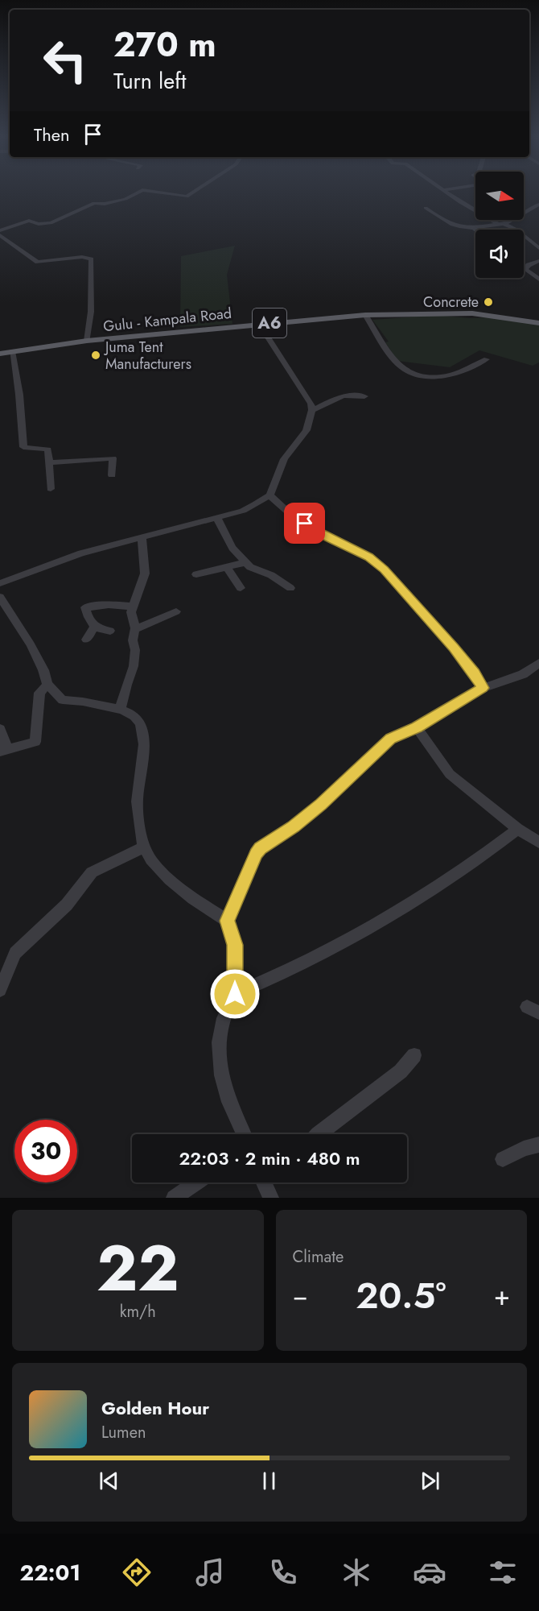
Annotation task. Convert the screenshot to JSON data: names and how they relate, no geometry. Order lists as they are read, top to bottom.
{
  "streets": {
    "main road": ["Gulu - Kampala Road", "A6"]
  },
  "places": ["Concrete", "Juma Tent Manufacturers"],
  "north": "right",
  "page": {
    "turn": ["270 m", "Turn left"],
    "then": "Then",
    "limit": "30",
    "trip": "22:03 · 2 min · 480 m",
    "tile": [
      ["22", "km/h"],
      "Climate"
    ],
    "heat": ["−", "20.5°", "+"],
    "song": ["Golden Hour", "Lumen"],
    "tabs": "22:01"
  }
}
